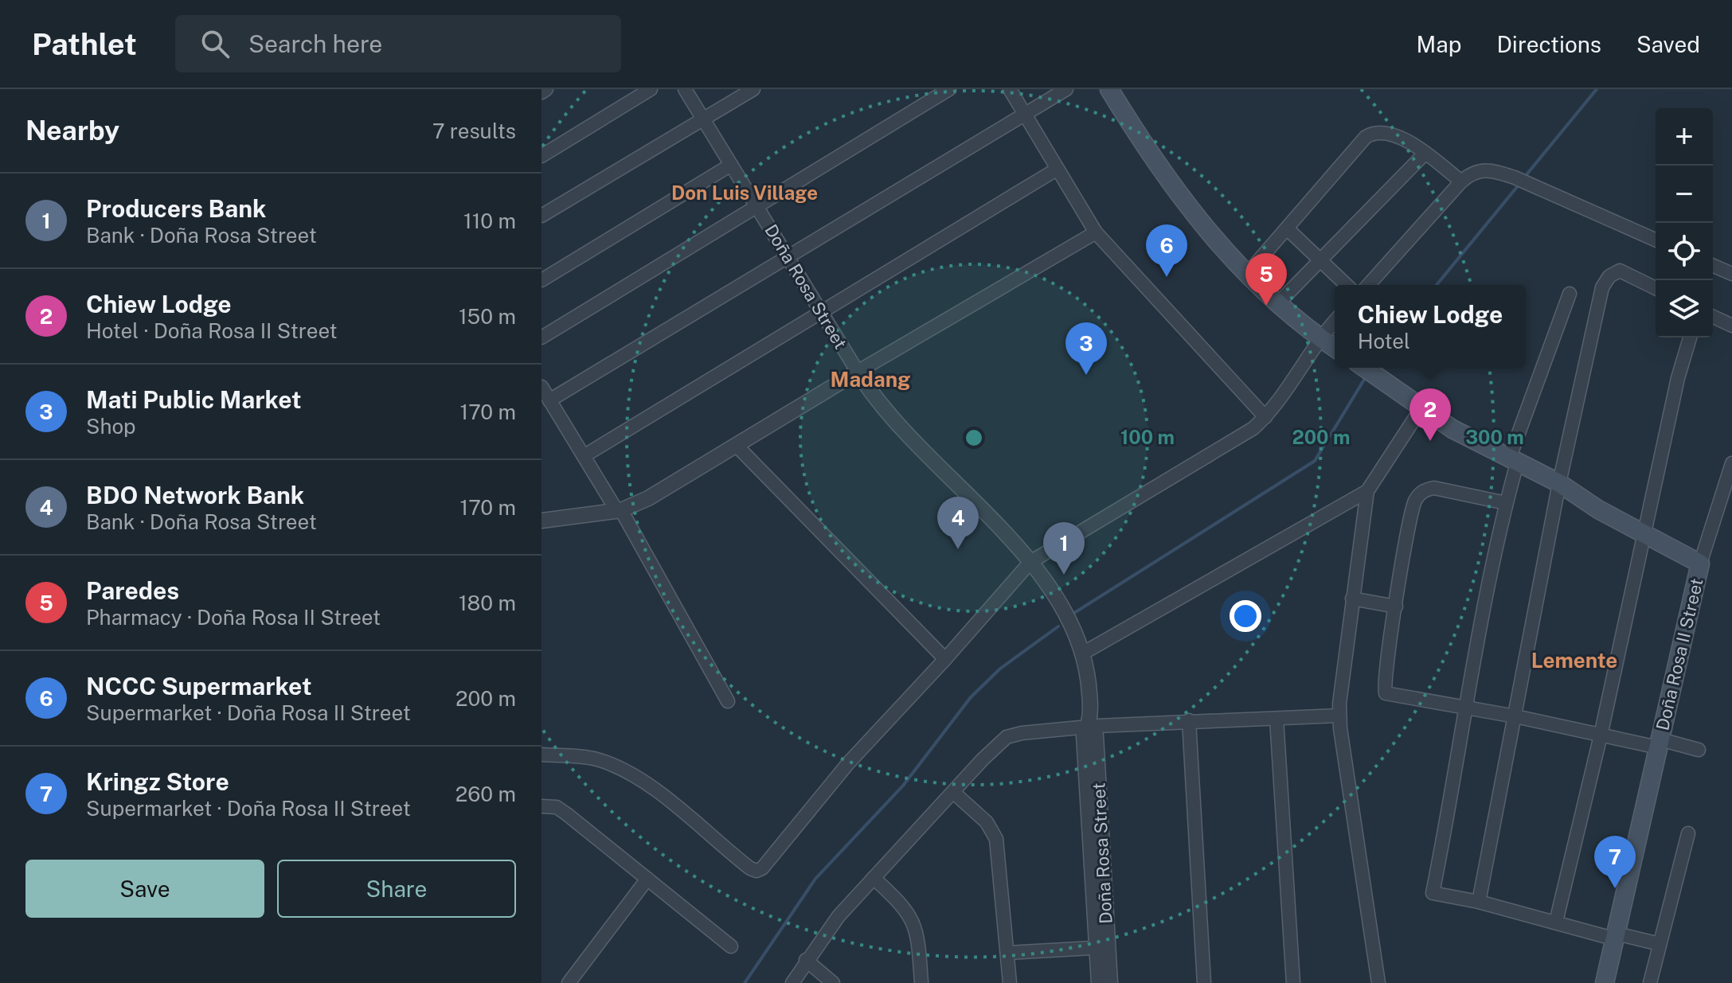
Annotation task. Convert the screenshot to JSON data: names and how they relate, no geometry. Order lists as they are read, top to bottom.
{
  "streets": {
    "main road": ["Doña Rosa II Street"],
    "street": ["Doña Rosa Street"]
  },
  "districts": ["Don Luis Village", "Madang", "Lemente"],
  "page": {
    "header": "Pathlet",
    "search": "Search here",
    "nav": ["Map", "Directions", "Saved"],
    "heading": ["Nearby", "7 results"],
    "map_buttons": ["+", "−"],
    "list": [
      {
        "mark": "1",
        "name": "Producers Bank",
        "note": "Bank · Doña Rosa Street",
        "value": "110 m"
      },
      {
        "mark": "2",
        "name": "Chiew Lodge",
        "note": "Hotel · Doña Rosa II Street",
        "value": "150 m"
      },
      {
        "mark": "3",
        "name": "Mati Public Market",
        "note": "Shop",
        "value": "170 m"
      },
      {
        "mark": "4",
        "name": "BDO Network Bank",
        "note": "Bank · Doña Rosa Street",
        "value": "170 m"
      },
      {
        "mark": "5",
        "name": "Paredes",
        "note": "Pharmacy · Doña Rosa II Street",
        "value": "180 m"
      },
      {
        "mark": "6",
        "name": "NCCC Supermarket",
        "note": "Supermarket · Doña Rosa II Street",
        "value": "200 m"
      },
      {
        "mark": "7",
        "name": "Kringz Store",
        "note": "Supermarket · Doña Rosa II Street",
        "value": "260 m"
      }
    ],
    "pins": [
      "6",
      "5",
      "3",
      "2",
      "4",
      "1",
      "7"
    ],
    "popup": ["Chiew Lodge", "Hotel"],
    "buttons": ["Save", "Share"]
  },
  "rings": ["100 m", "200 m", "300 m"]
}
